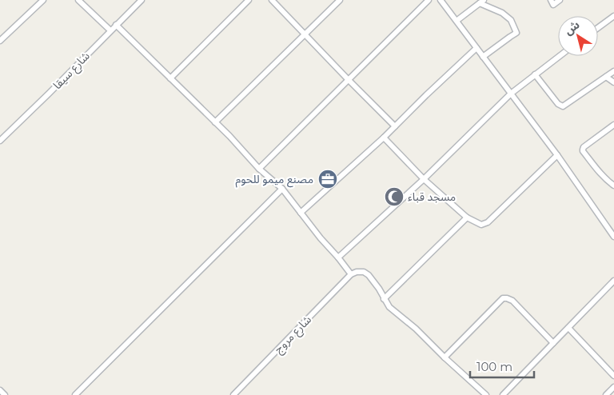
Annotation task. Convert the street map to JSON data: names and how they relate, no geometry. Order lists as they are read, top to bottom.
{
  "streets": {
    "street": ["شارع سيقا", "شارع مروج"]
  },
  "places": {
    "office": ["مصنع ميمو للحوم"],
    "mosque": ["مسجد قباء"]
  },
  "scale_bar": "100 m",
  "north": "top left"
}
